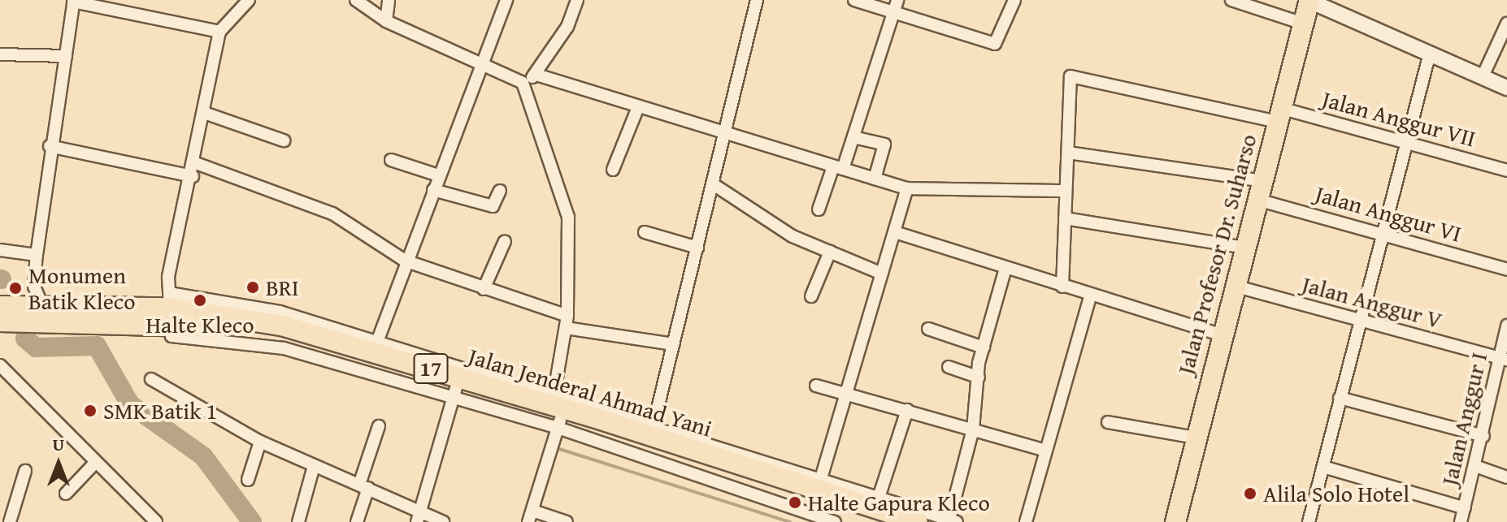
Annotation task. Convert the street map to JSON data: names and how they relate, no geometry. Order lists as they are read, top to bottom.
{
  "streets": {
    "main road": ["Jalan Profesor Dr. Suharso", "17", "Jalan Jenderal Ahmad Yani"],
    "street": [
      "Jalan Anggur VII",
      "Jalan Anggur VI",
      "Jalan Anggur V",
      "Jalan Anggur I"
    ]
  },
  "crossings": [
    ["Jalan Anggur VII", "Jalan Anggur VI"],
    ["Jalan Anggur VII", "Jalan Profesor Dr. Suharso"],
    ["Jalan Anggur VI", "Jalan Profesor Dr. Suharso"],
    ["Jalan Profesor Dr. Suharso", "Jalan Anggur V"],
    ["Jalan Anggur V", "Jalan Anggur I"],
    ["17", "Jalan Jenderal Ahmad Yani"]
  ],
  "places": [
    "BRI",
    "Monumen Batik Kleco",
    "Halte Kleco",
    "SMK Batik 1",
    "Alila Solo Hotel",
    "Halte Gapura Kleco"
  ],
  "north": "top"
}
